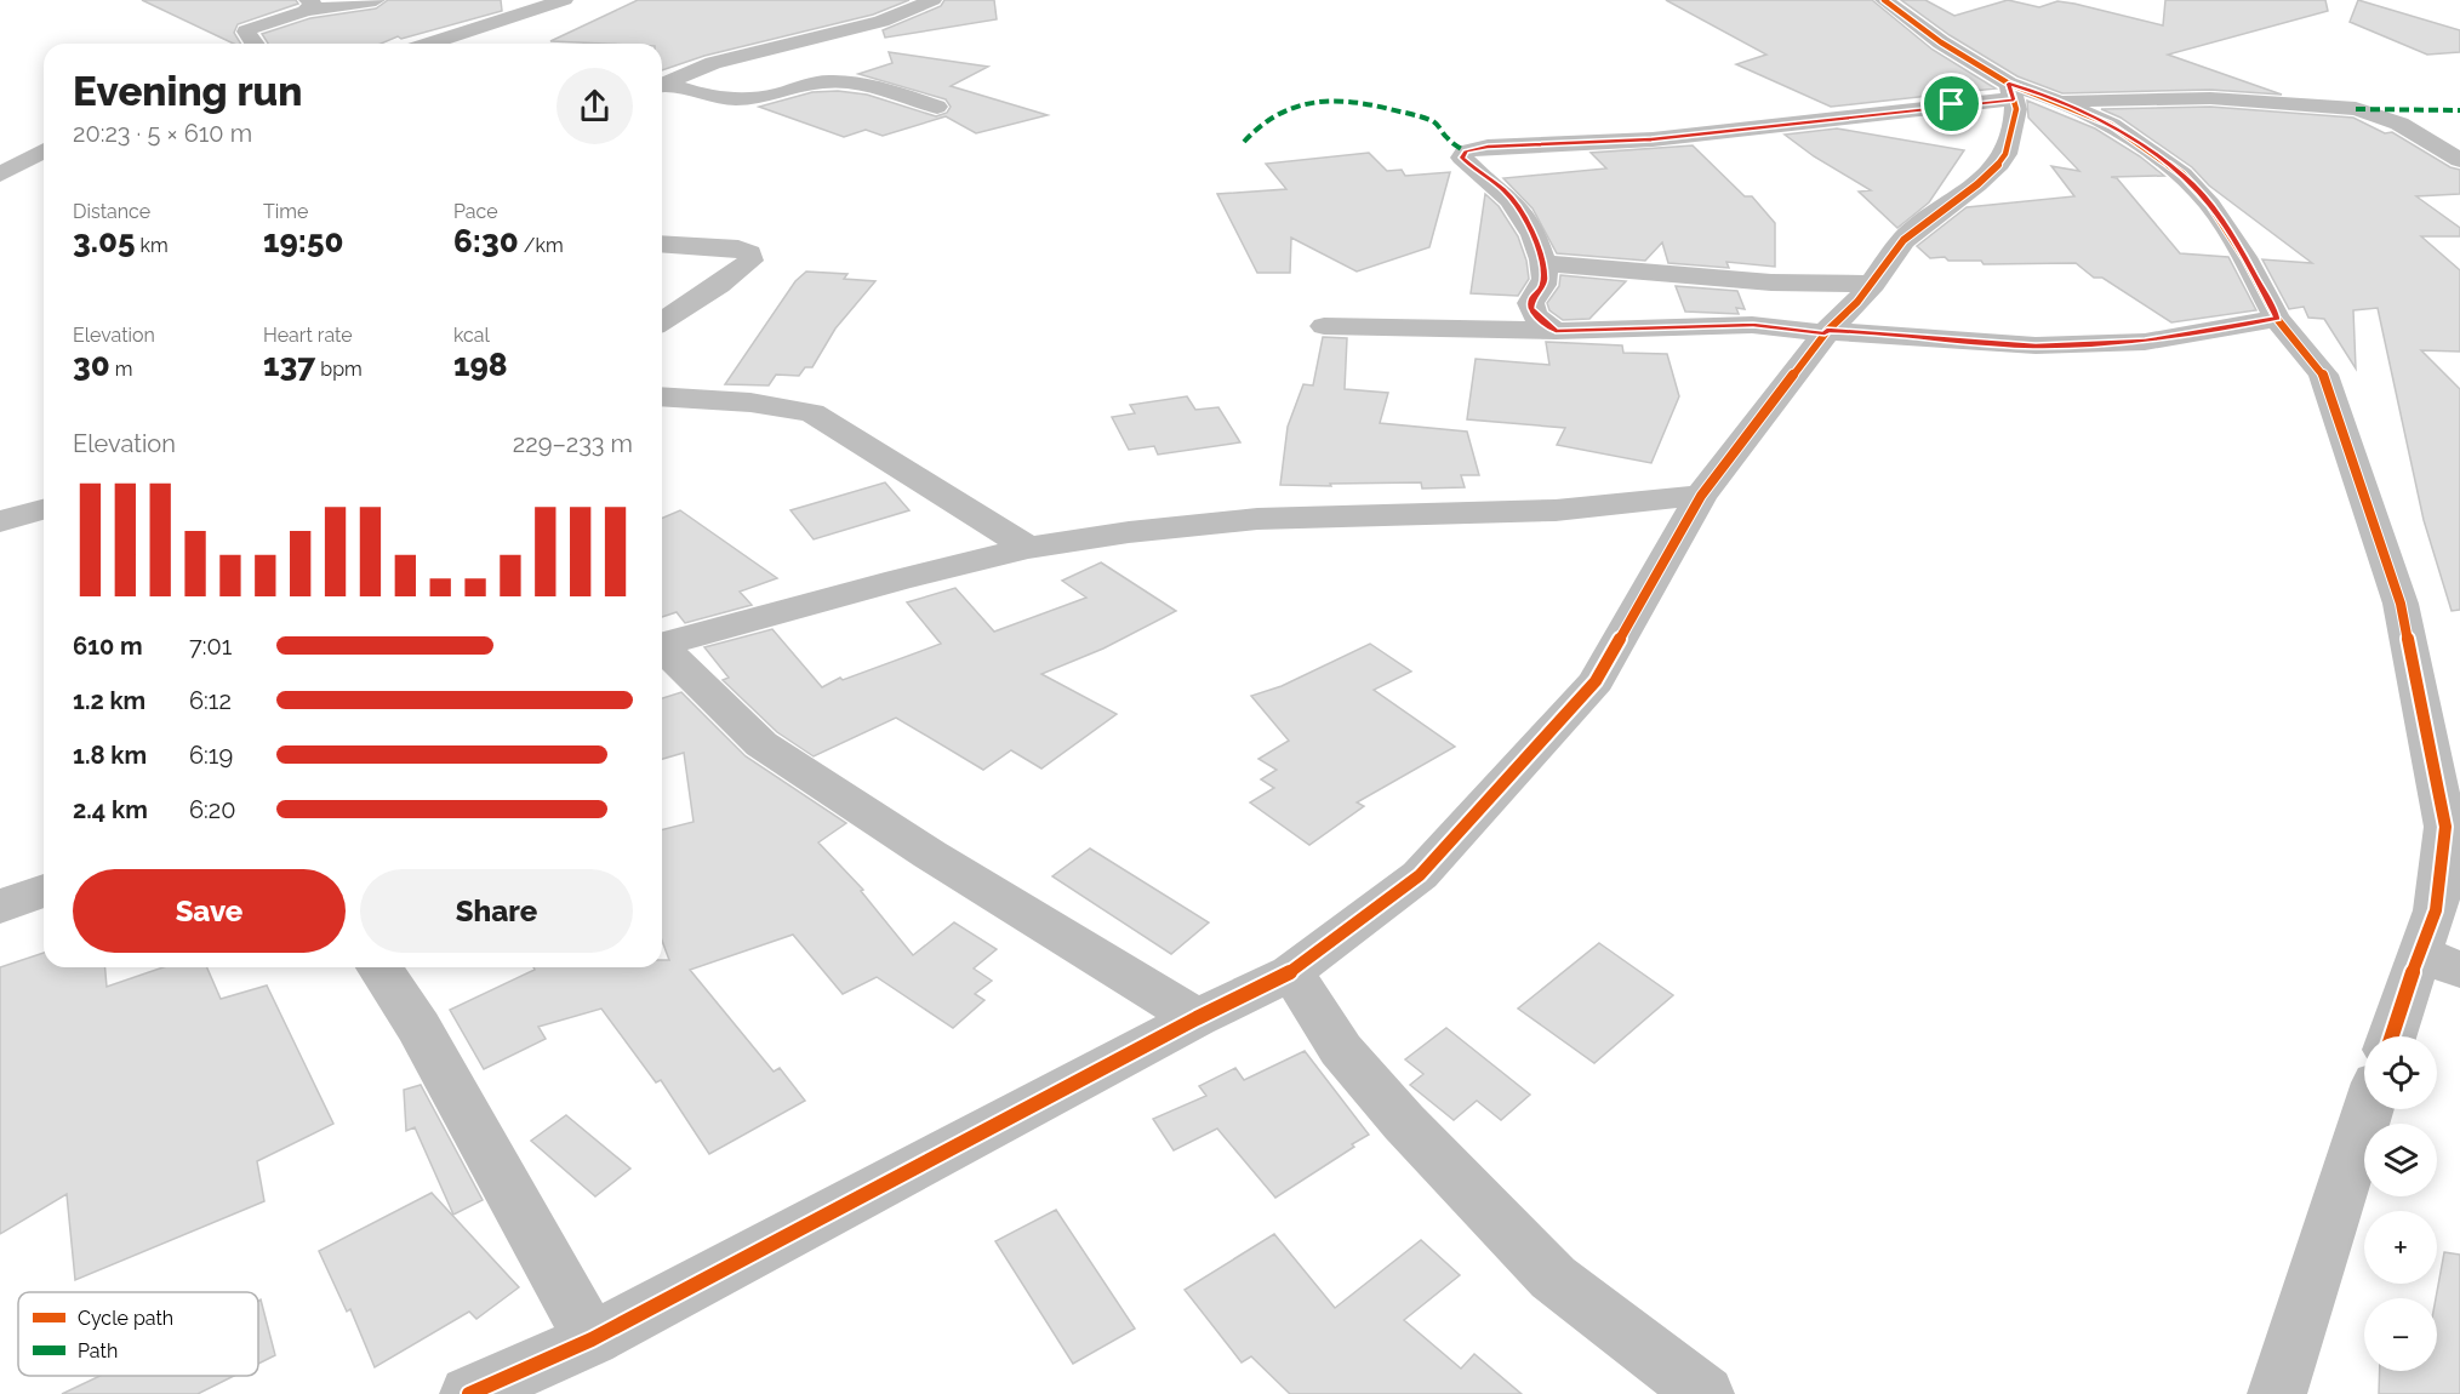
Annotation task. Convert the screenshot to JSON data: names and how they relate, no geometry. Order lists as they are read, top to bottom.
{
  "legend": ["Cycle path", "Path"],
  "page": {
    "heading": ["Evening run", "20:23 · 5 × 610 m"],
    "stats": [
      ["Distance", "3.05 km"],
      ["Time", "19:50"],
      ["Pace", "6:30 /km"],
      ["Elevation", "30 m"],
      ["Heart rate", "137 bpm"],
      ["kcal", "198"]
    ],
    "chart": ["Elevation", "229–233 m"],
    "list": [
      {
        "name": "610 m",
        "note": "7:01"
      },
      {
        "name": "1.2 km",
        "note": "6:12"
      },
      {
        "name": "1.8 km",
        "note": "6:19"
      },
      {
        "name": "2.4 km",
        "note": "6:20"
      }
    ],
    "buttons": ["Save", "Share"],
    "map_buttons": ["+", "−"]
  }
}
